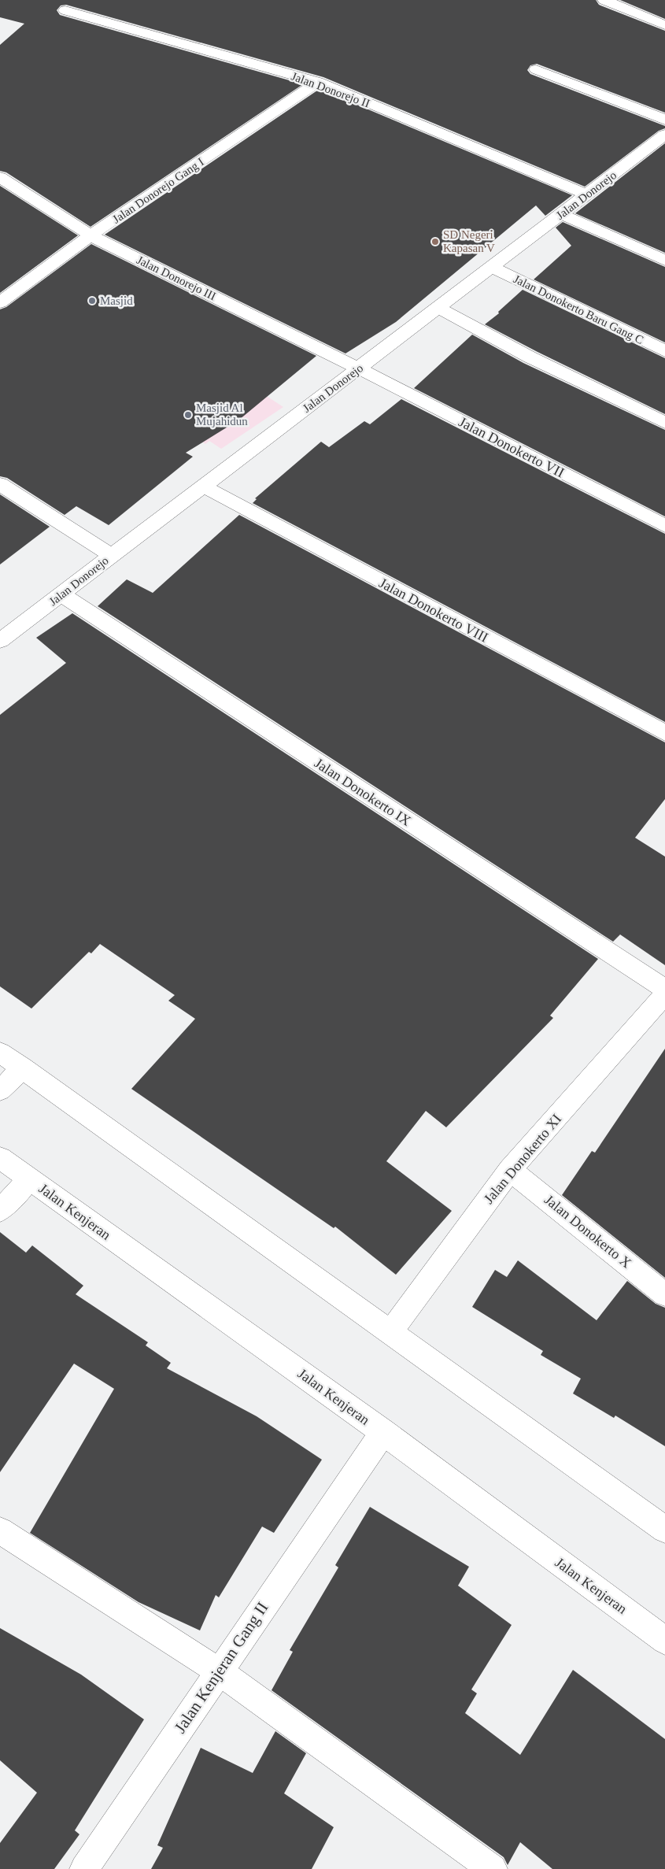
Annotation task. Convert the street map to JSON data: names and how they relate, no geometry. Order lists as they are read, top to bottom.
{
  "streets": {
    "main road": [
      "Jalan Donorejo II",
      "Jalan Donorejo Gang I",
      "Jalan Donorejo",
      "Jalan Donorejo III",
      "Jalan Donokerto Baru Gang C",
      "Jalan Donokerto VII",
      "Jalan Donokerto VIII",
      "Jalan Donokerto IX",
      "Jalan Donokerto XI",
      "Jalan Kenjeran",
      "Jalan Donokerto X",
      "Jalan Kenjeran Gang II"
    ]
  },
  "crossings": [
    ["Jalan Donorejo II", "Jalan Donorejo Gang I"],
    ["Jalan Donorejo II", "Jalan Donorejo"],
    ["Jalan Donorejo Gang I", "Jalan Donorejo III"],
    ["Jalan Donorejo", "Jalan Donorejo III"],
    ["Jalan Donorejo", "Jalan Donokerto Baru Gang C"],
    ["Jalan Donorejo", "Jalan Donokerto VII"],
    ["Jalan Donorejo", "Jalan Donokerto VIII"],
    ["Jalan Donorejo", "Jalan Donokerto IX"],
    ["Jalan Donorejo III", "Jalan Donokerto VII"],
    ["Jalan Donokerto XI", "Jalan Donokerto X"],
    ["Jalan Kenjeran", "Jalan Kenjeran Gang II"]
  ],
  "places": ["SD Negeri Kapasan V", "Masjid", "Masjid Al Mujahidun"]
}
